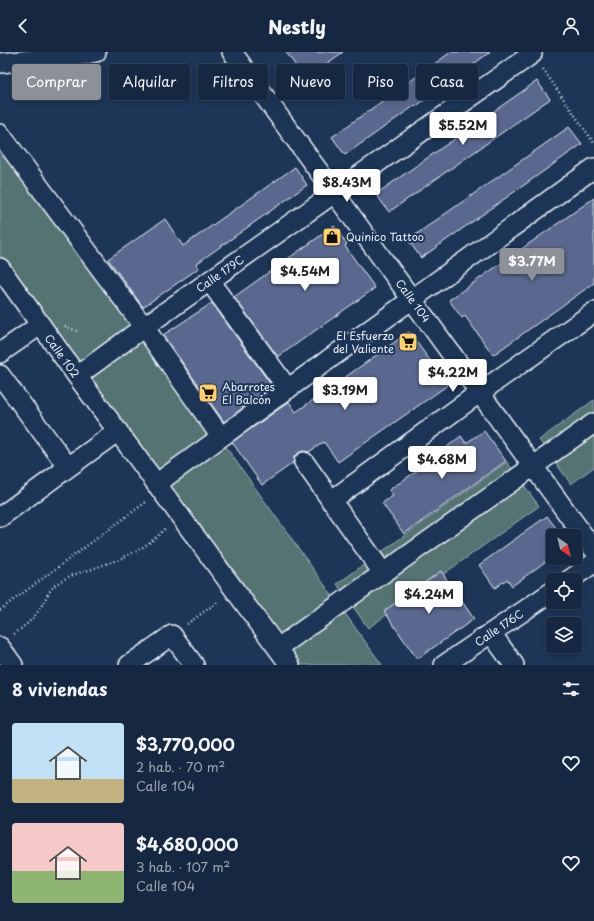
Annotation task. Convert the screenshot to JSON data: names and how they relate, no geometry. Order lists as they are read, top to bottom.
{
  "streets": {
    "street": [
      "Calle 179C",
      "Calle 104",
      "Calle 102",
      "Calle 176C"
    ]
  },
  "crossings": [
    ["Calle 179C", "Calle 104"],
    ["Calle 179C", "Calle 102"]
  ],
  "places": {
    "shop": ["Quinico Tattoo"],
    "supermarket": ["El Esfuerzo del Valiente", "Abarrotes El Balcón"]
  },
  "north": "bottom right",
  "page": {
    "header": "Nestly",
    "chip": [
      "Comprar",
      "Alquilar",
      "Filtros",
      "Nuevo",
      "Piso",
      "Casa"
    ],
    "price": [
      "$5.52M",
      "$8.43M",
      "$3.77M",
      "$4.54M",
      "$4.22M",
      "$3.19M",
      "$4.68M",
      "$4.24M"
    ],
    "heading": "8 viviendas",
    "list": [
      {
        "name": "$3,770,000",
        "note": "2 hab. · 70 m² · Calle 104"
      },
      {
        "name": "$4,680,000",
        "note": "3 hab. · 107 m² · Calle 104"
      }
    ]
  }
}
